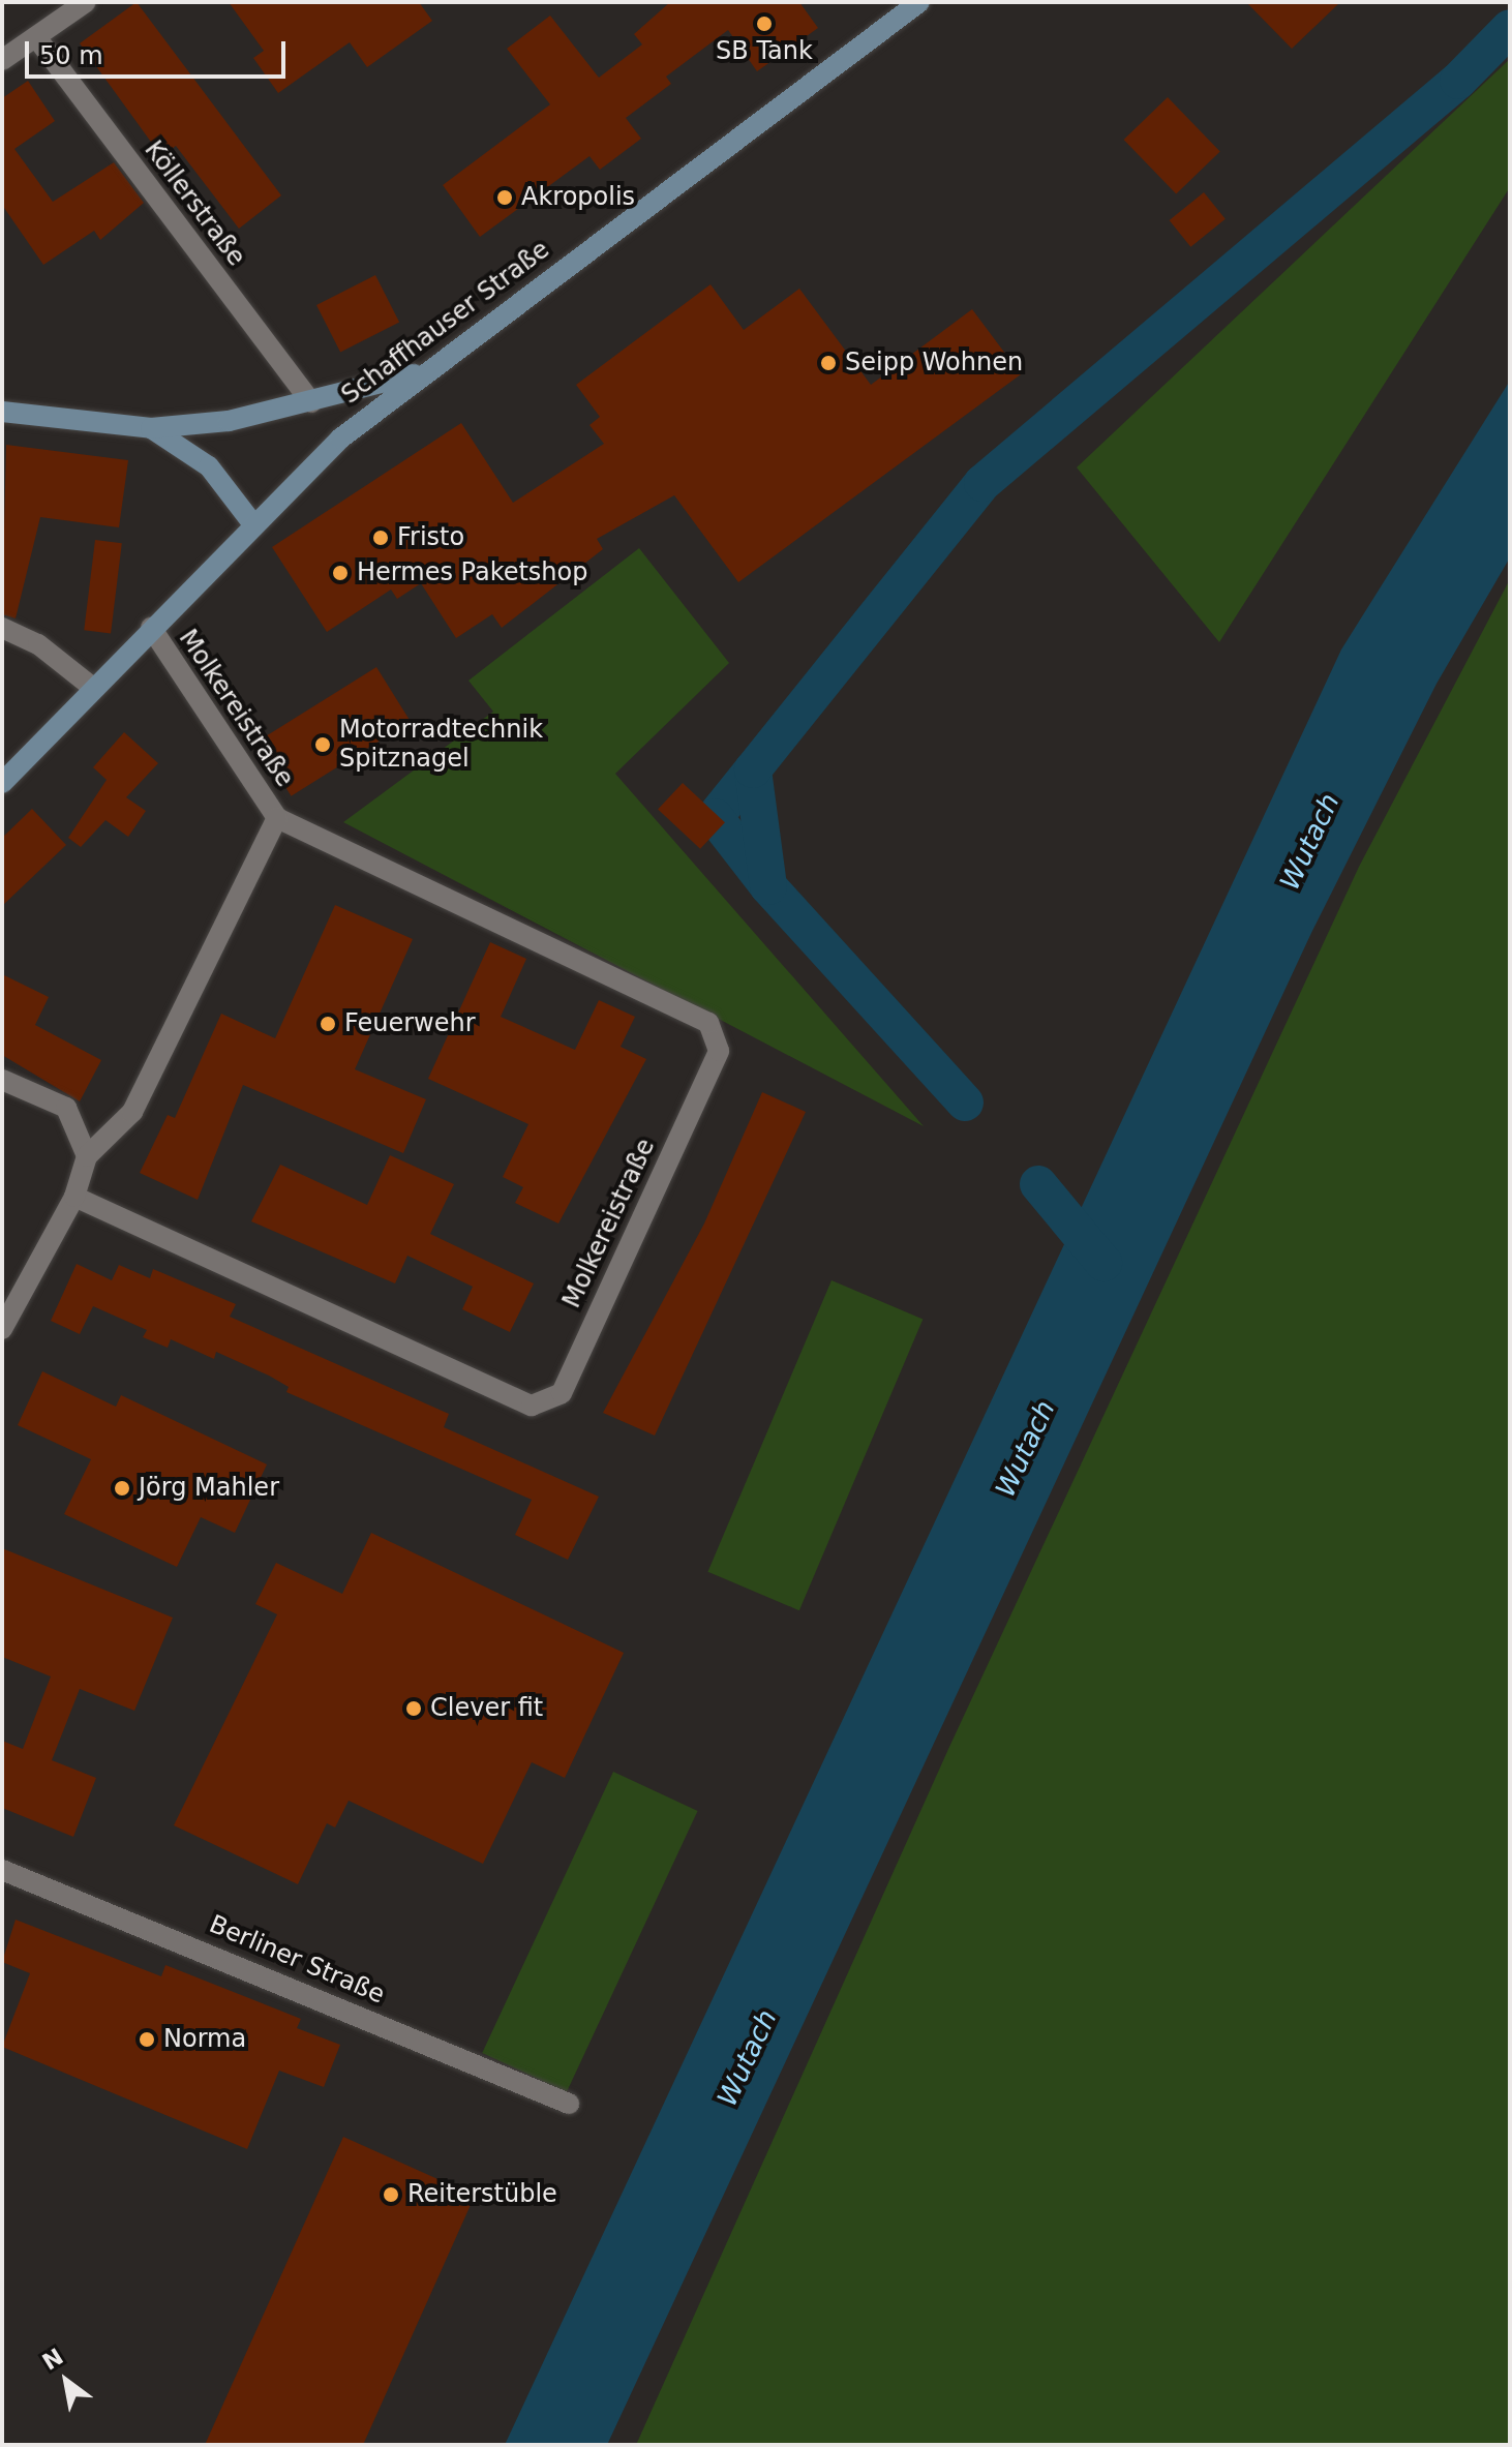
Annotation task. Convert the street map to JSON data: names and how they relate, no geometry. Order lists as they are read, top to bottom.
{
  "streets": {
    "main road": ["Schaffhauser Straße"],
    "street": ["Köllerstraße", "Molkereistraße", "Berliner Straße"]
  },
  "crossings": [
    ["Schaffhauser Straße", "Molkereistraße"]
  ],
  "water": ["Wutach"],
  "places": [
    "SB Tank",
    "Akropolis",
    "Seipp Wohnen",
    "Fristo",
    "Hermes Paketshop",
    "Motorradtechnik Spitznagel",
    "Feuerwehr",
    "Jörg Mahler",
    "Clever fit",
    "Norma",
    "Reiterstüble"
  ],
  "scale_bar": "50 m",
  "north": "top left"
}
